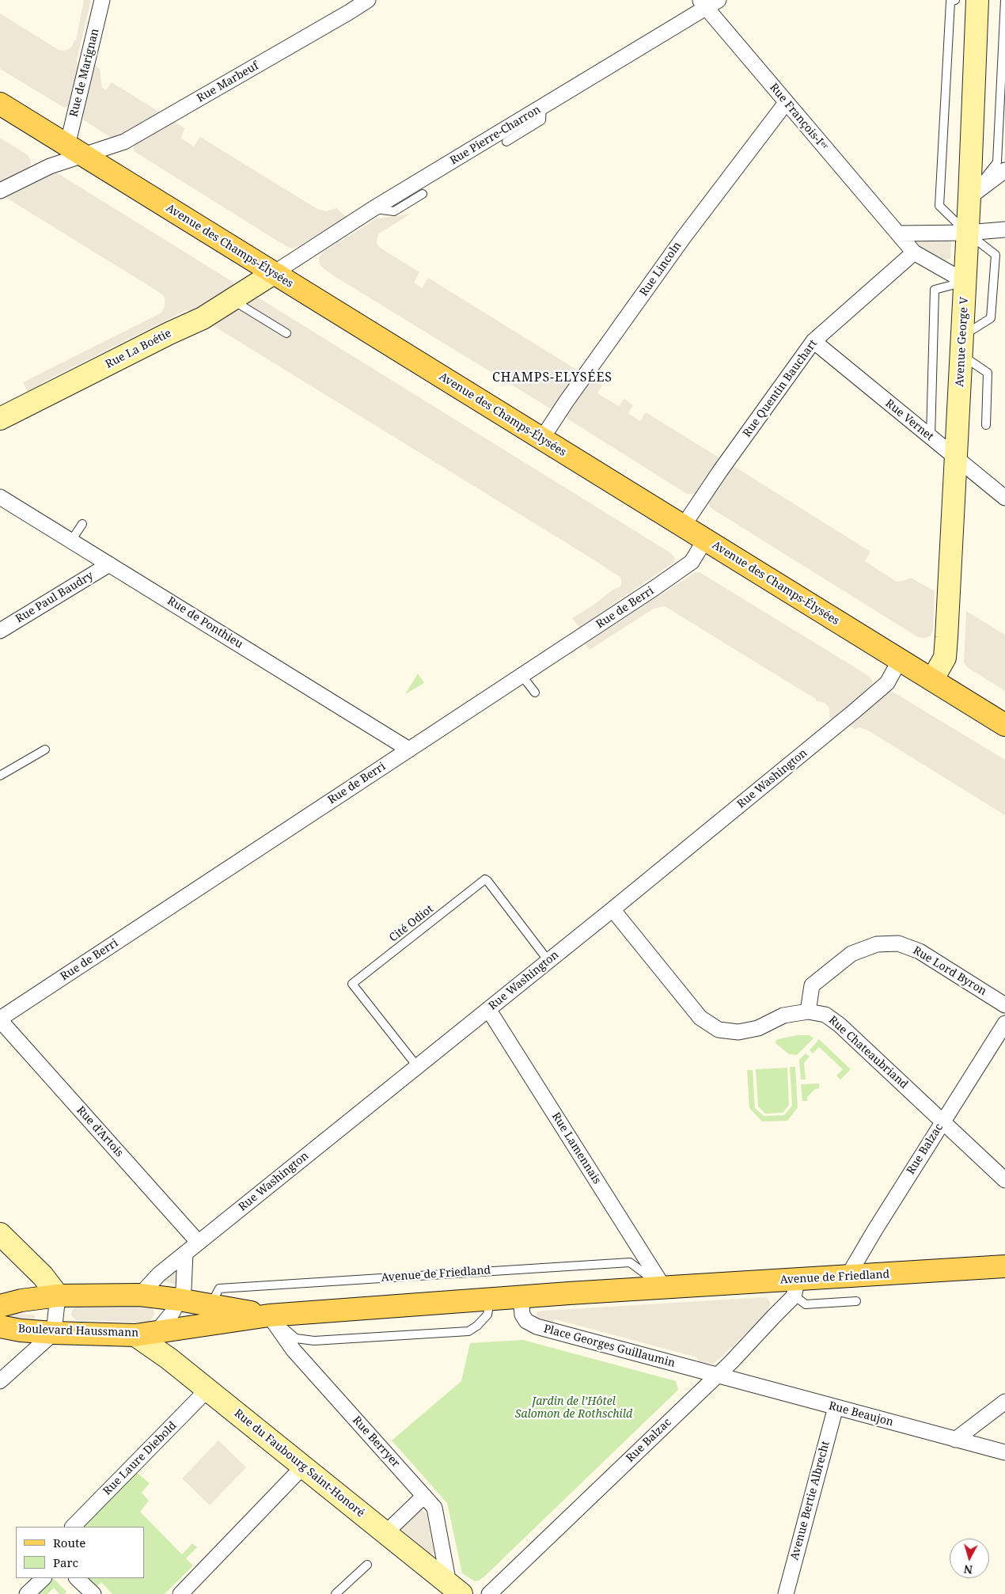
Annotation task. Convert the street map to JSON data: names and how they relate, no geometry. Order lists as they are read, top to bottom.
{
  "streets": {
    "main road": ["Avenue des Champs-Élysées", "Avenue de Friedland", "Boulevard Haussmann"],
    "street": [
      "Rue de Marignan",
      "Rue Marbeuf",
      "Rue François-Iᵉʳ",
      "Rue Pierre-Charron",
      "Rue Lincoln",
      "Avenue George V",
      "Rue La Boétie",
      "Rue Quentin Bauchart",
      "Rue Vernet",
      "Rue Paul Baudry",
      "Rue de Berri",
      "Rue de Ponthieu",
      "Rue Washington",
      "Rue Lord Byron",
      "Rue Chateaubriand",
      "Rue d'Artois",
      "Rue Lamennais",
      "Rue Balzac",
      "Place Georges Guillaumin",
      "Rue Beaujon",
      "Rue Berryer",
      "Rue Laure Diebold",
      "Rue du Faubourg Saint-Honoré",
      "Avenue Bertie Albrecht"
    ],
    "lane": ["Cité Odiot"]
  },
  "crossings": [
    ["Rue de Marignan", "Rue Marbeuf"],
    ["Rue de Marignan", "Avenue des Champs-Élysées"],
    ["Rue Marbeuf", "Avenue des Champs-Élysées"],
    ["Rue François-Iᵉʳ", "Rue Pierre-Charron"],
    ["Rue François-Iᵉʳ", "Rue Lincoln"],
    ["Rue François-Iᵉʳ", "Avenue George V"],
    ["Rue François-Iᵉʳ", "Rue Quentin Bauchart"],
    ["Rue Pierre-Charron", "Avenue des Champs-Élysées"],
    ["Rue Pierre-Charron", "Rue La Boétie"],
    ["Avenue des Champs-Élysées", "Rue Lincoln"],
    ["Avenue des Champs-Élysées", "Avenue George V"],
    ["Avenue des Champs-Élysées", "Rue La Boétie"],
    ["Avenue des Champs-Élysées", "Rue Quentin Bauchart"],
    ["Avenue des Champs-Élysées", "Rue de Berri"],
    ["Avenue des Champs-Élysées", "Rue Washington"],
    ["Avenue George V", "Rue Vernet"],
    ["Rue Quentin Bauchart", "Rue Vernet"],
    ["Rue Paul Baudry", "Rue de Ponthieu"],
    ["Rue de Berri", "Rue de Ponthieu"],
    ["Rue de Berri", "Rue d'Artois"],
    ["Rue Washington", "Cité Odiot"],
    ["Rue Washington", "Rue Chateaubriand"],
    ["Rue Washington", "Rue d'Artois"],
    ["Rue Washington", "Rue Lamennais"],
    ["Rue Lord Byron", "Rue Chateaubriand"],
    ["Rue Chateaubriand", "Rue Balzac"],
    ["Rue Lamennais", "Avenue de Friedland"],
    ["Rue Balzac", "Avenue de Friedland"],
    ["Rue Balzac", "Place Georges Guillaumin"],
    ["Rue Balzac", "Rue Beaujon"],
    ["Avenue de Friedland", "Boulevard Haussmann"],
    ["Avenue de Friedland", "Place Georges Guillaumin"],
    ["Avenue de Friedland", "Rue Berryer"],
    ["Boulevard Haussmann", "Rue du Faubourg Saint-Honoré"],
    ["Place Georges Guillaumin", "Rue Beaujon"],
    ["Rue Beaujon", "Avenue Bertie Albrecht"],
    ["Rue Berryer", "Rue du Faubourg Saint-Honoré"],
    ["Rue Laure Diebold", "Rue du Faubourg Saint-Honoré"]
  ],
  "districts": ["CHAMPS-ELYSÉES"],
  "parks": ["Jardin de l’Hôtel Salomon de Rothschild"],
  "legend": ["Route", "Parc"],
  "north": "bottom"
}
